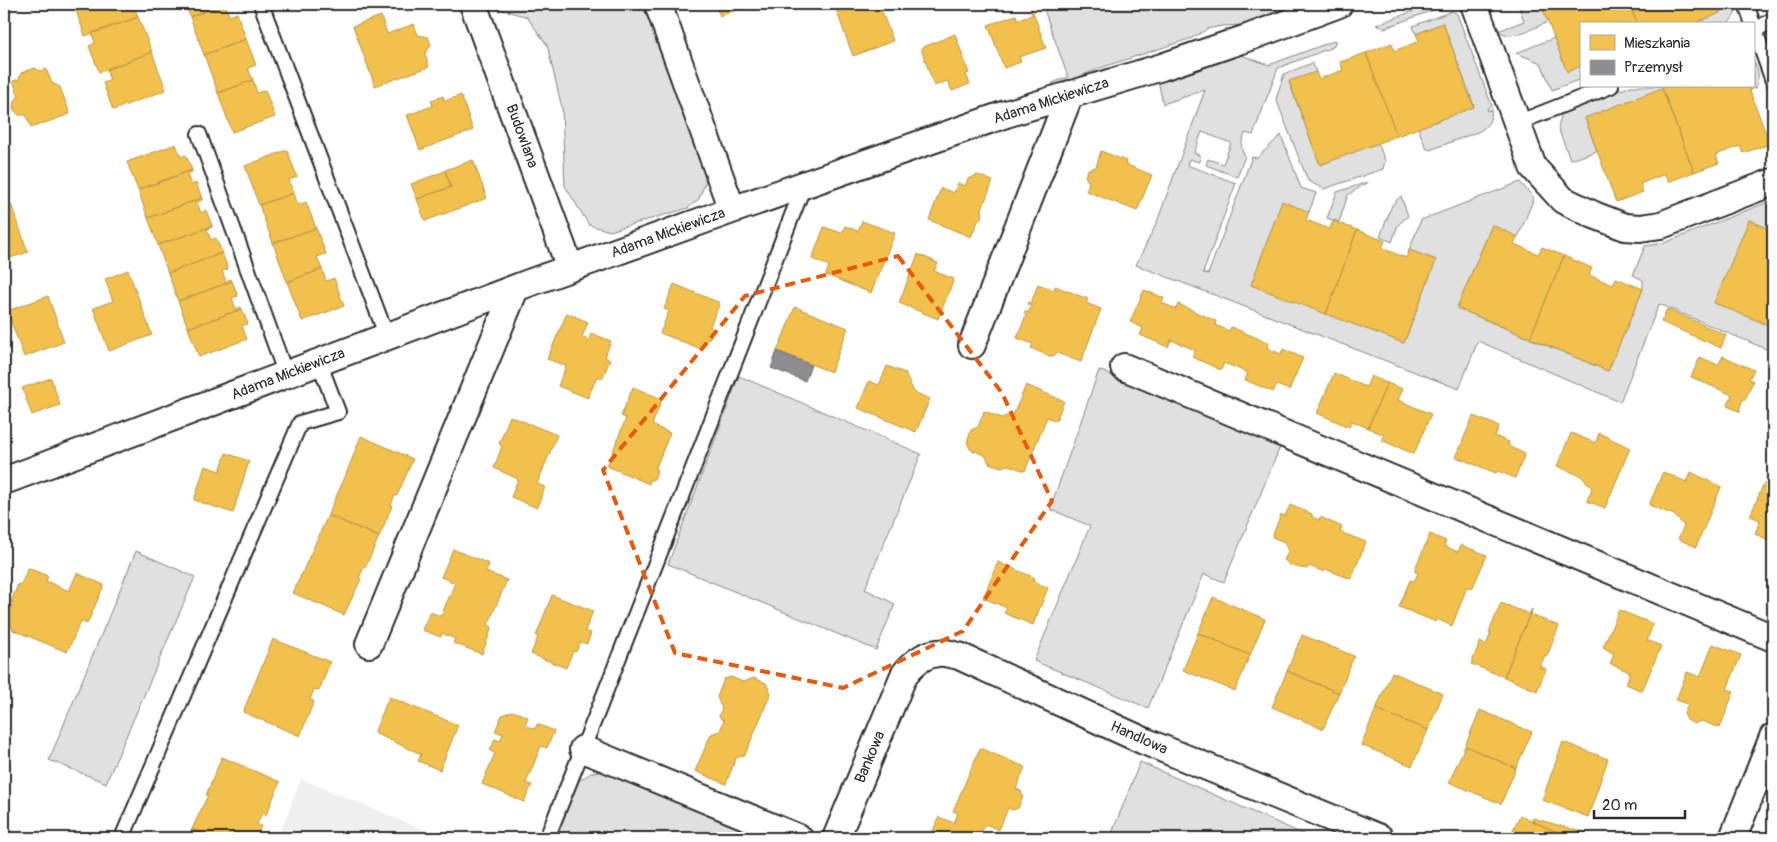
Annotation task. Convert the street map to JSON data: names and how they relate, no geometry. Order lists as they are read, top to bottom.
{
  "streets": {
    "street": [
      "Adama Mickiewicza",
      "Budowlana",
      "Handlowa",
      "Bankowa"
    ]
  },
  "crossings": [
    ["Adama Mickiewicza", "Budowlana"],
    ["Handlowa", "Bankowa"]
  ],
  "legend": ["Mieszkania", "Przemysł"],
  "scale_bar": "20 m"
}
